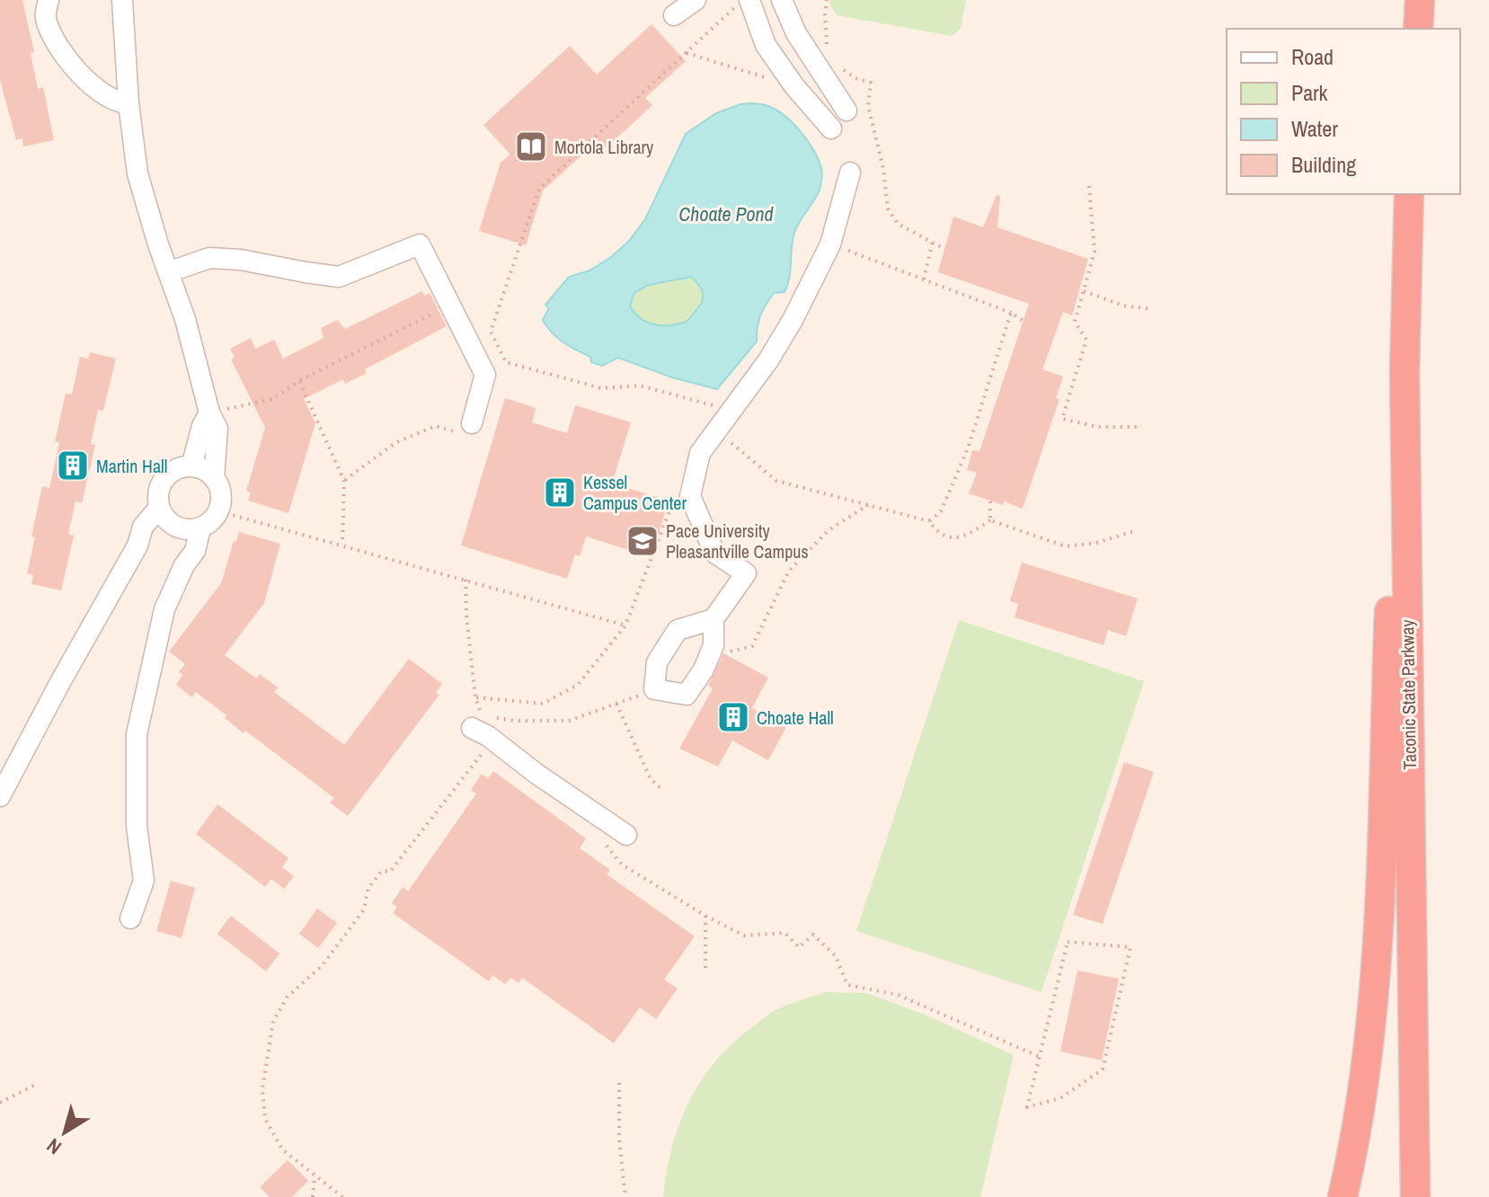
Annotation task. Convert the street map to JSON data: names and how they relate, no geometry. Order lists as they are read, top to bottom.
{
  "streets": {
    "highway": ["Taconic State Parkway"]
  },
  "water": ["Choate Pond"],
  "places": {
    "library": ["Mortola Library"],
    "building": ["Martin Hall", "Kessel Campus Center", "Choate Hall"],
    "school or university": ["Pace University Pleasantville Campus"]
  },
  "legend": [
    "Road",
    "Park",
    "Water",
    "Building"
  ],
  "north": "bottom left"
}
